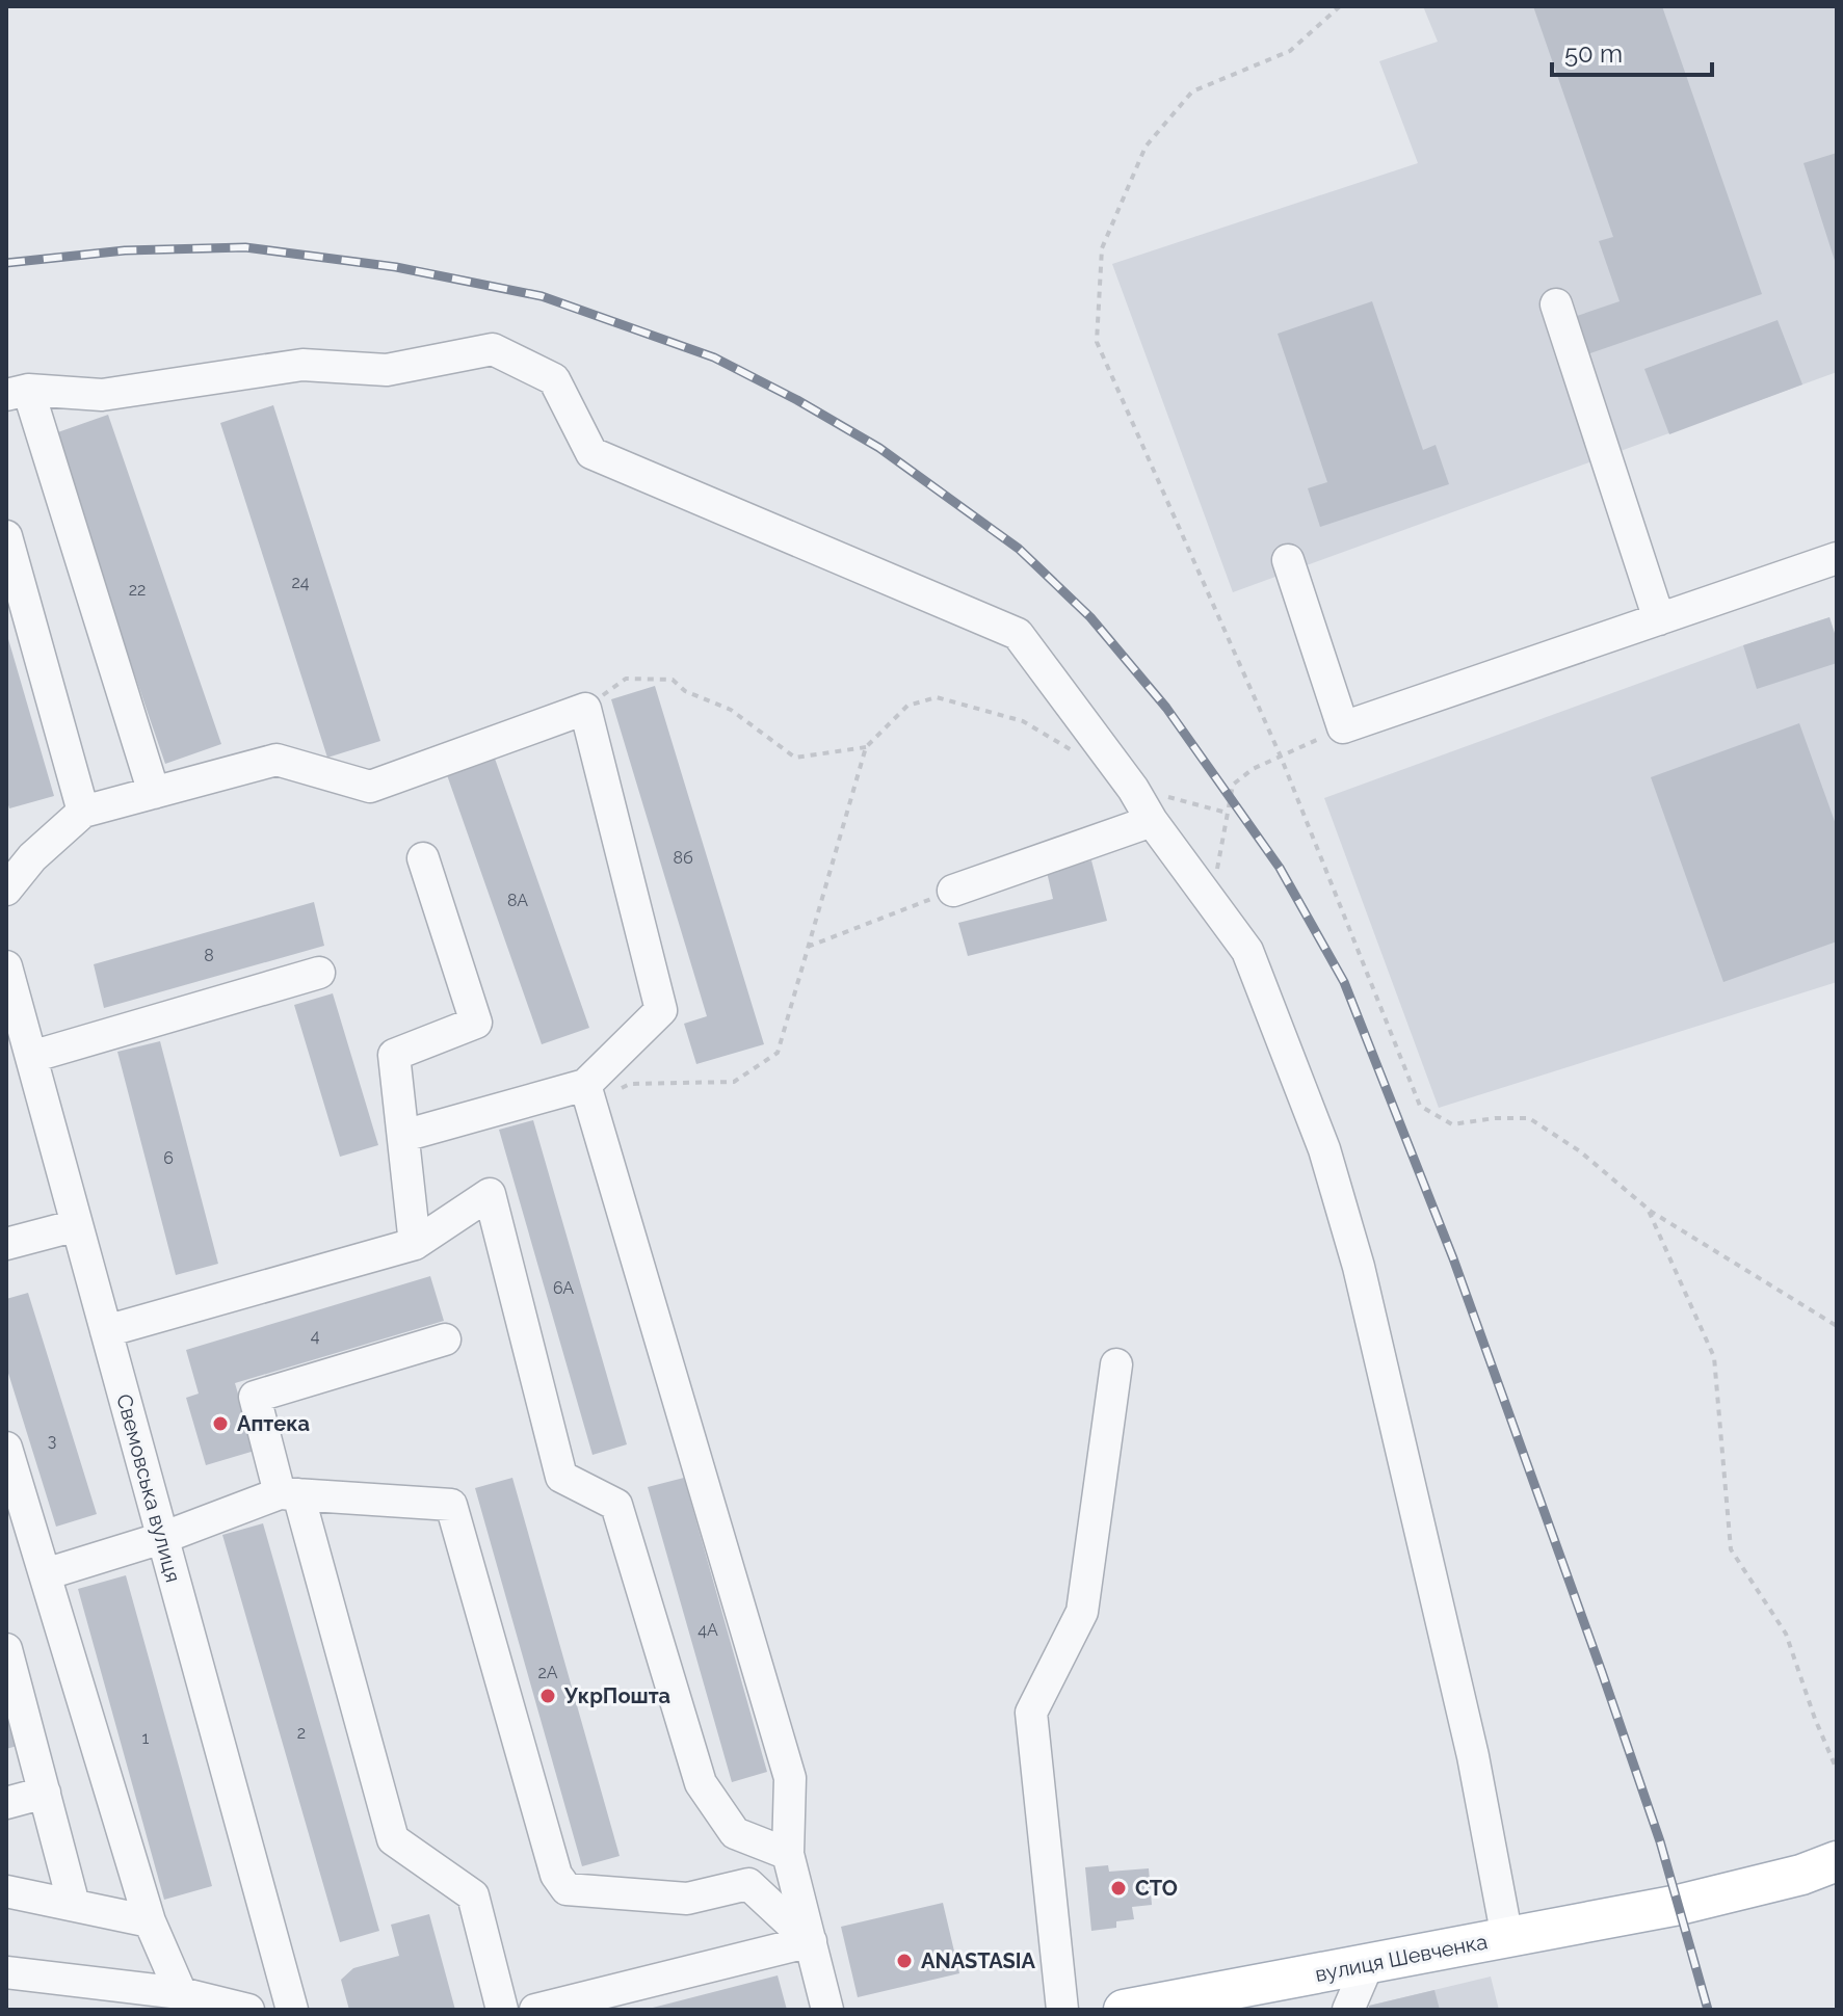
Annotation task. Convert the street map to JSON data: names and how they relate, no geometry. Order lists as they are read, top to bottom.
{
  "streets": {
    "main road": ["вулиця Шевченка"],
    "street": ["Свемовська вулиця"]
  },
  "places": [
    "Аптека",
    "УкрПошта",
    "СТО",
    "ANASTASIA"
  ],
  "house_numbers": [
    "24",
    "22",
    "8б",
    "8А",
    "8",
    "6",
    "6А",
    "4",
    "3",
    "4А",
    "2А",
    "2",
    "1"
  ],
  "scale_bar": "50 m"
}
